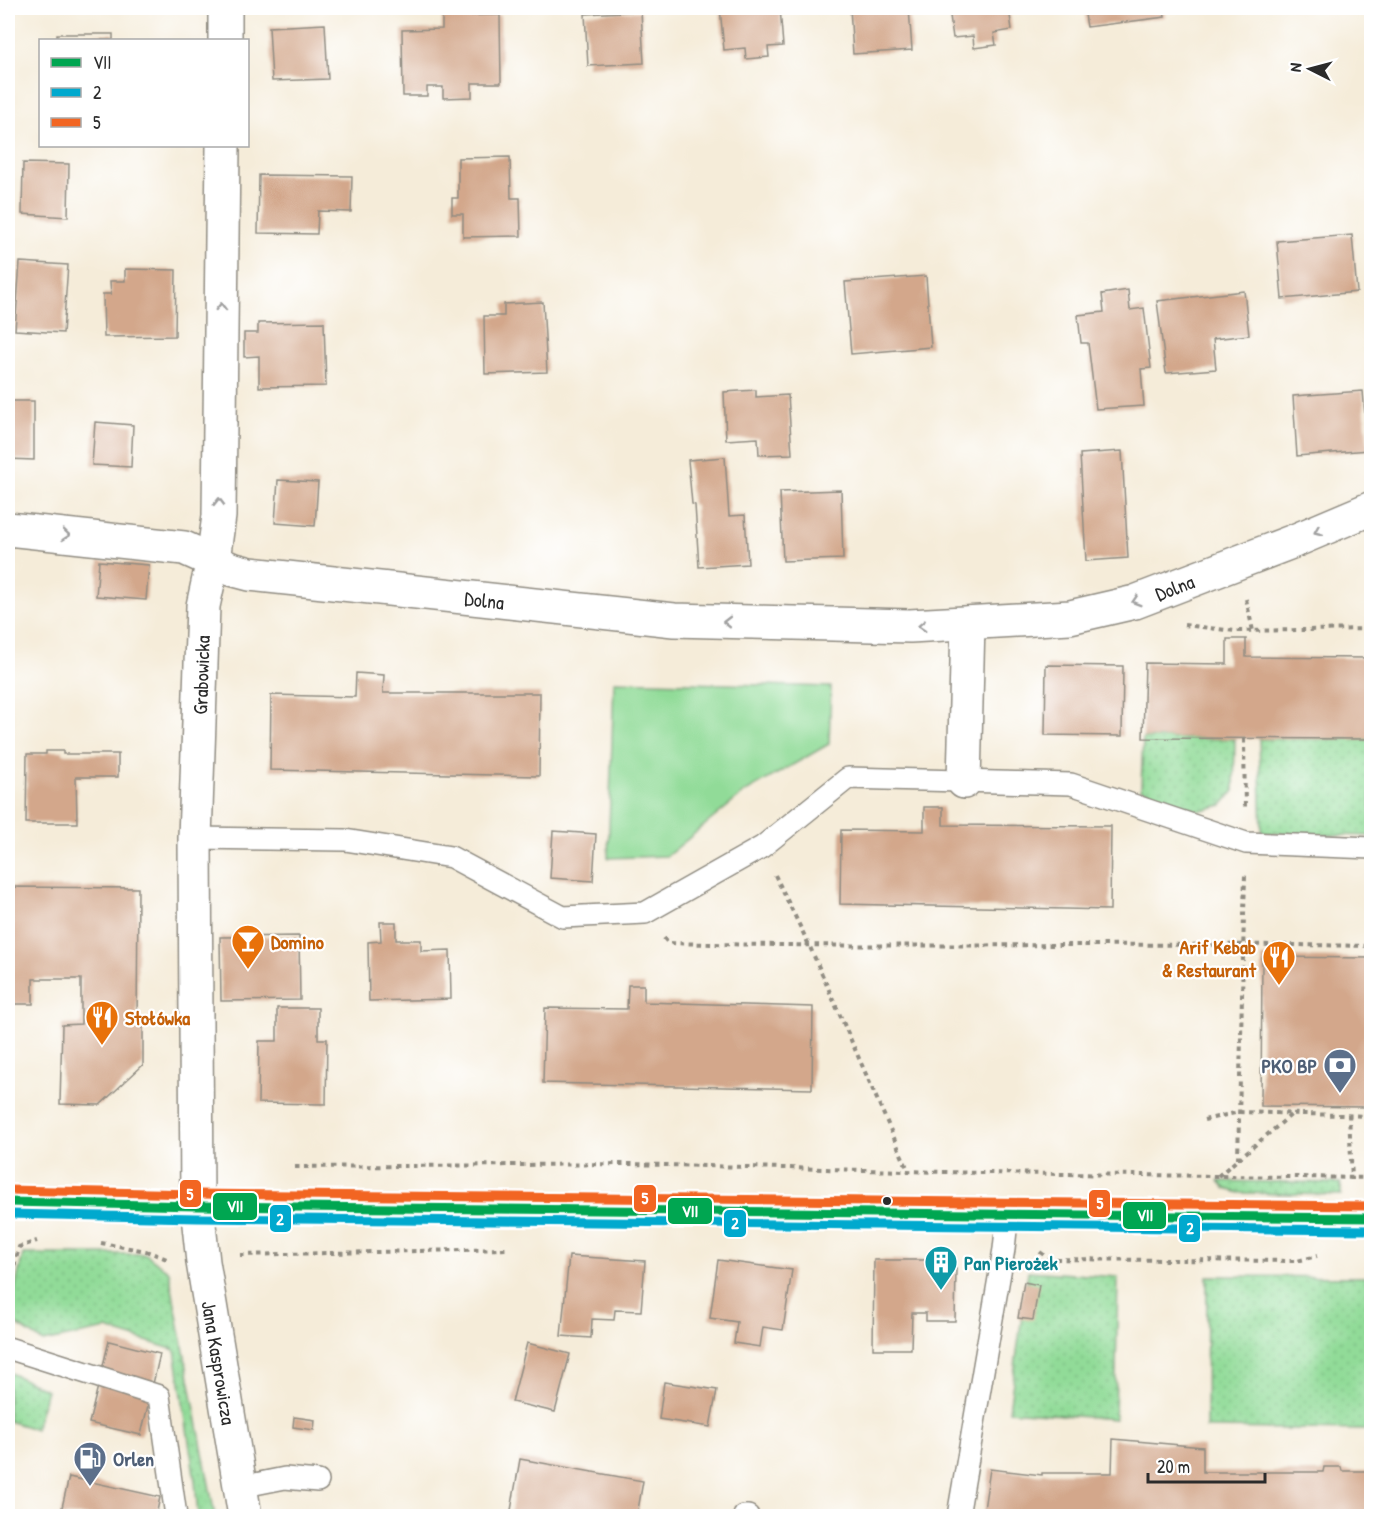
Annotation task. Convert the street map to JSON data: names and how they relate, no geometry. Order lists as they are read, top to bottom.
{
  "streets": {
    "street": ["Dolna", "Grabowicka", "Jana Kasprowicza"]
  },
  "crossings": [
    ["Dolna", "Grabowicka"],
    ["Grabowicka", "Jana Kasprowicza"]
  ],
  "one_way": ["Grabowicka"],
  "places": {
    "bar": ["Domino"],
    "restaurant": ["Arif Kebab & Restaurant", "Stołówka"],
    "bank": ["PKO BP"],
    "building": ["Pan Pierożek"],
    "fuel station": ["Orlen"]
  },
  "lines": ["transit line 5", "transit line VII", "transit line 2"],
  "legend": ["VII", "2", "5"],
  "scale_bar": "20 m",
  "north": "left"
}
